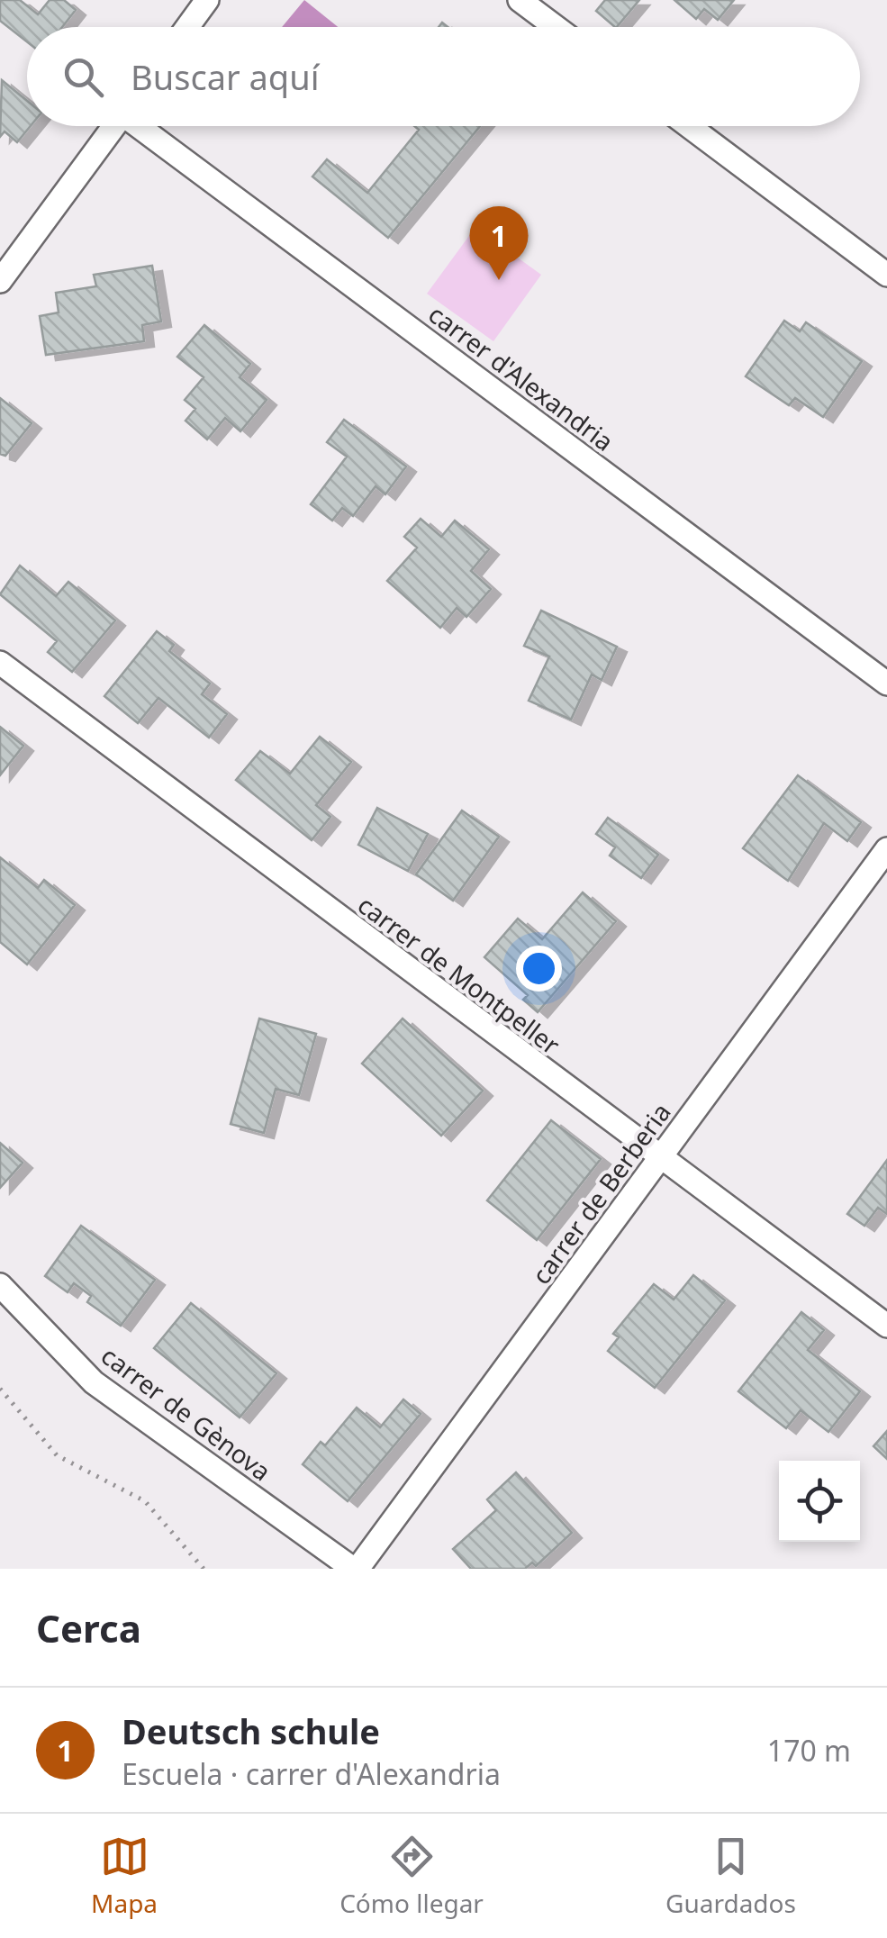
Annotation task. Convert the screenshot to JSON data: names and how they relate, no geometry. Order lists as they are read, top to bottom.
{
  "streets": {
    "street": [
      "carrer d'Alexandria",
      "carrer de Montpeller",
      "carrer de Berberia",
      "carrer de Gènova"
    ]
  },
  "crossings": [
    ["carrer de Montpeller", "carrer de Berberia"],
    ["carrer de Berberia", "carrer de Gènova"]
  ],
  "page": {
    "search": "Buscar aquí",
    "pins": "1",
    "heading": "Cerca",
    "list": [
      {
        "mark": "1",
        "name": "Deutsch schule",
        "note": "Escuela · carrer d'Alexandria",
        "value": "170 m"
      }
    ],
    "nav": ["Mapa", "Cómo llegar", "Guardados"]
  }
}
